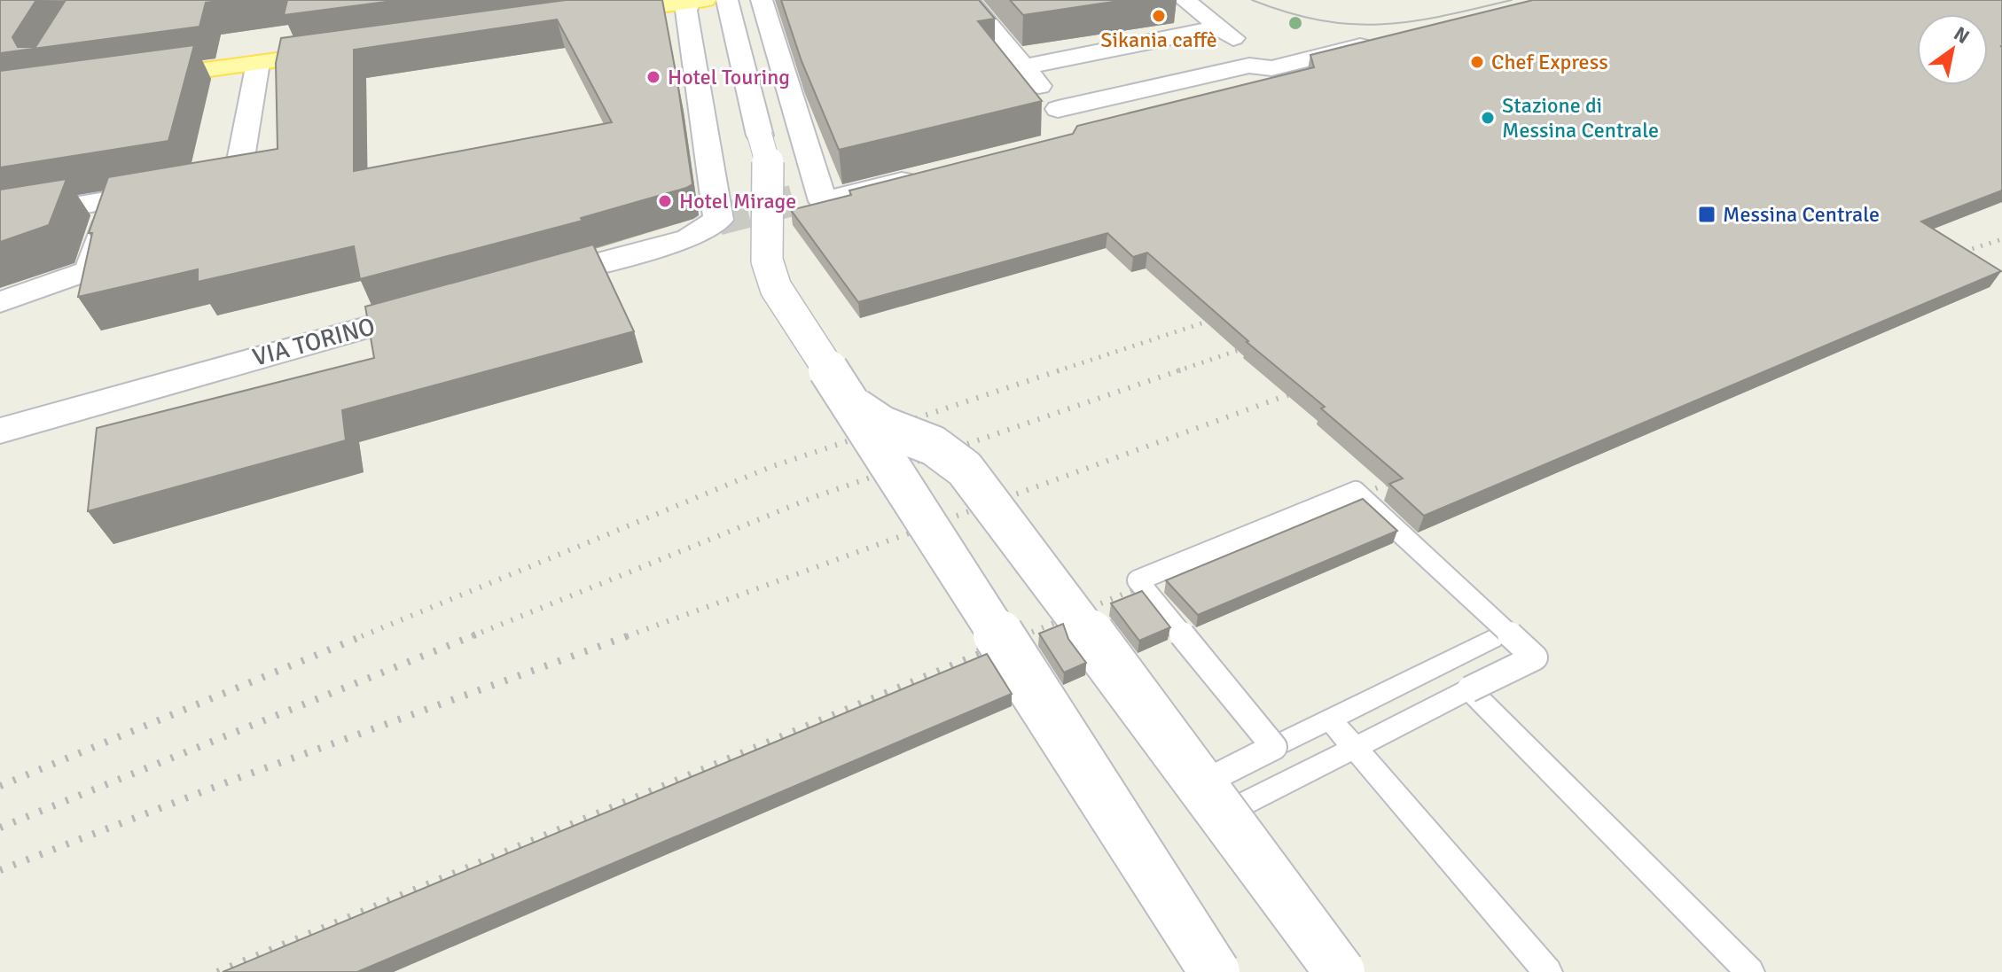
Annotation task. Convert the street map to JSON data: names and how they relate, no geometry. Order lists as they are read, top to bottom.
{
  "streets": {
    "street": ["VIA TORINO"]
  },
  "places": {
    "other": [
      "Sikania caffè",
      "Chef Express",
      "Hotel Touring",
      "Stazione di Messina Centrale",
      "Hotel Mirage"
    ],
    "transit": ["Messina Centrale"]
  },
  "north": "top right"
}
